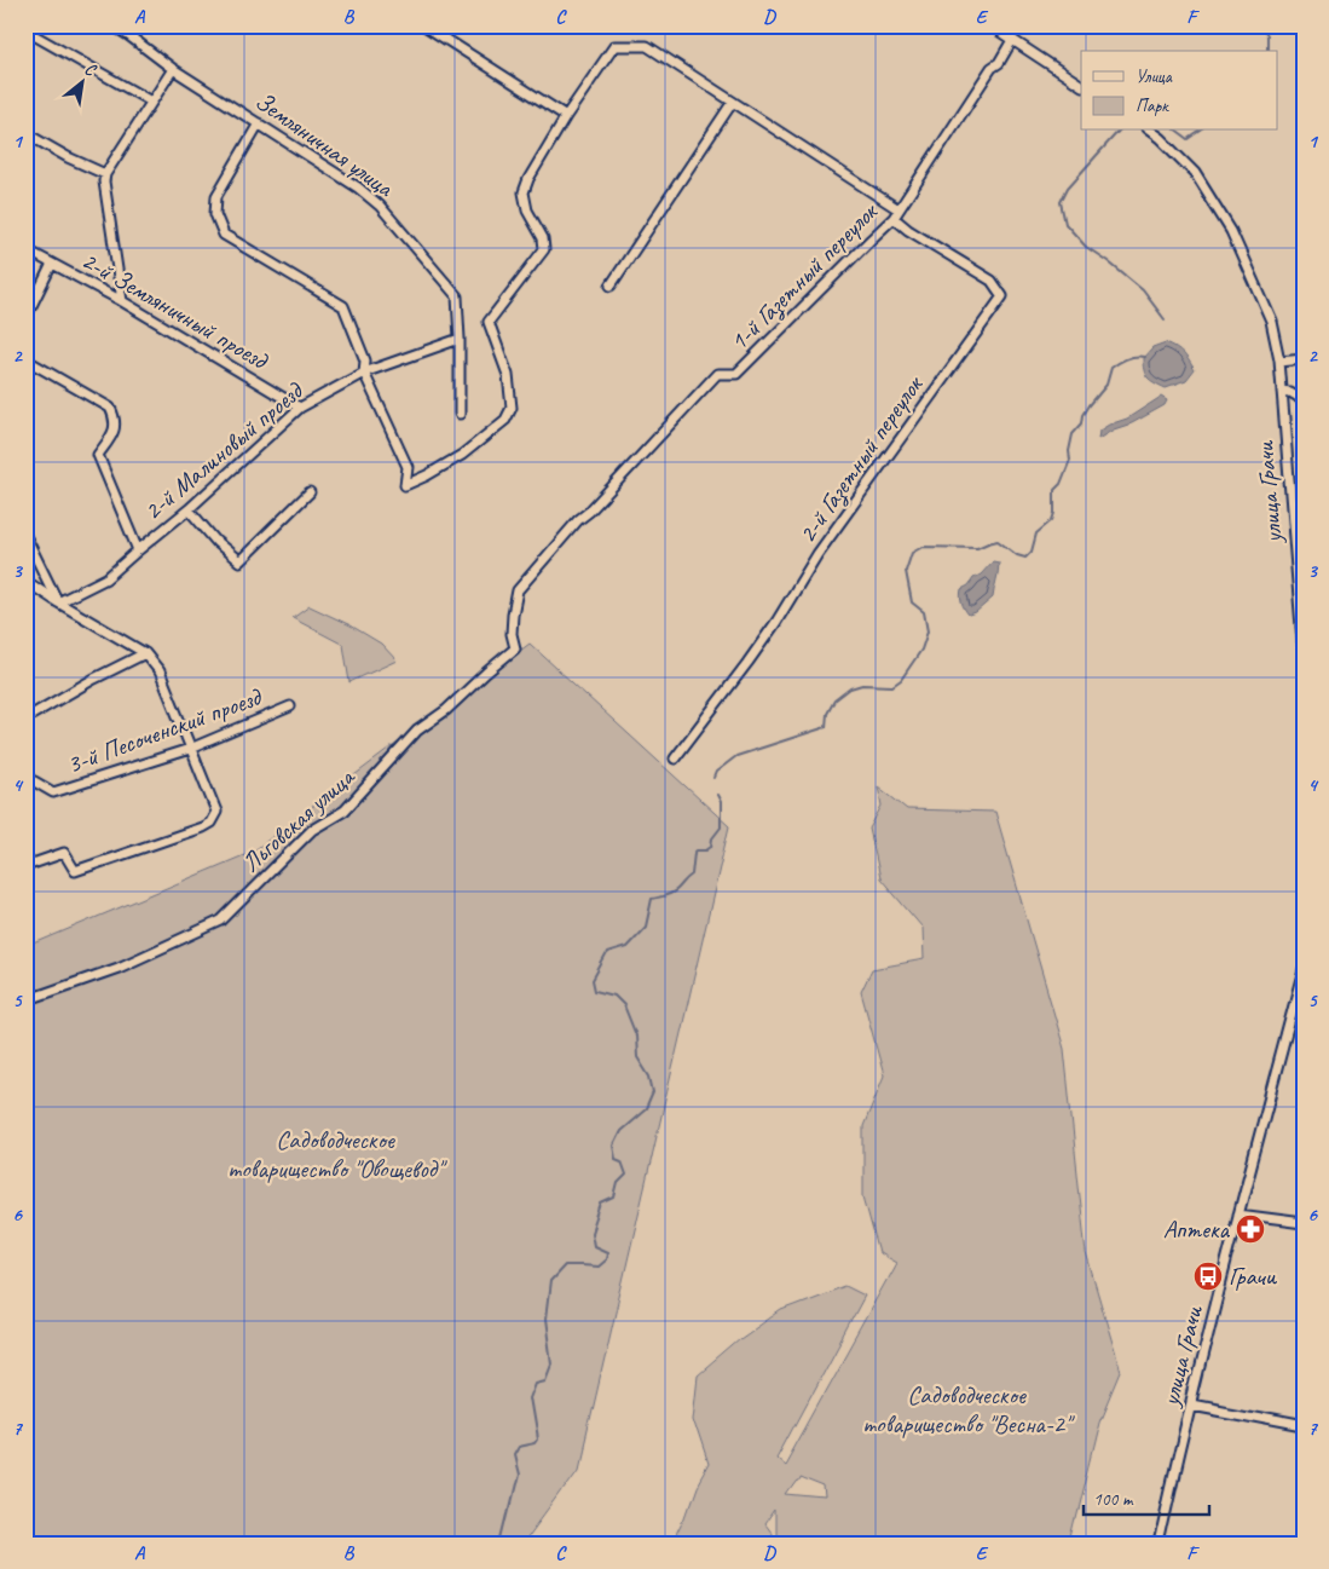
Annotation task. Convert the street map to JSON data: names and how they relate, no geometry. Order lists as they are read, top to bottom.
{
  "streets": {
    "street": [
      "Земляничная улица",
      "1-й Газетный переулок",
      "2-й Земляничный проезд",
      "2-й Малиновый проезд",
      "2-й Газетный переулок",
      "улица Грачи",
      "3-й Песоченский проезд",
      "Льговская улица"
    ]
  },
  "crossings": [
    ["Земляничная улица", "2-й Малиновый проезд"],
    ["1-й Газетный переулок", "2-й Газетный переулок"],
    ["1-й Газетный переулок", "Льговская улица"],
    ["2-й Земляничный проезд", "2-й Малиновый проезд"]
  ],
  "parks": ["Садоводческое товарищество \"Овощевод\"", "Садоводческое товарищество \"Весна-2\""],
  "places": {
    "pharmacy": ["Аптека"],
    "bus stop": ["Грачи"]
  },
  "legend": ["Улица", "Парк"],
  "scale_bar": "100 m",
  "north": "top right",
  "grid": {
    "columns": [
      "A",
      "B",
      "C",
      "D",
      "E",
      "F"
    ],
    "rows": [
      "1",
      "2",
      "3",
      "4",
      "5",
      "6",
      "7"
    ]
  }
}
